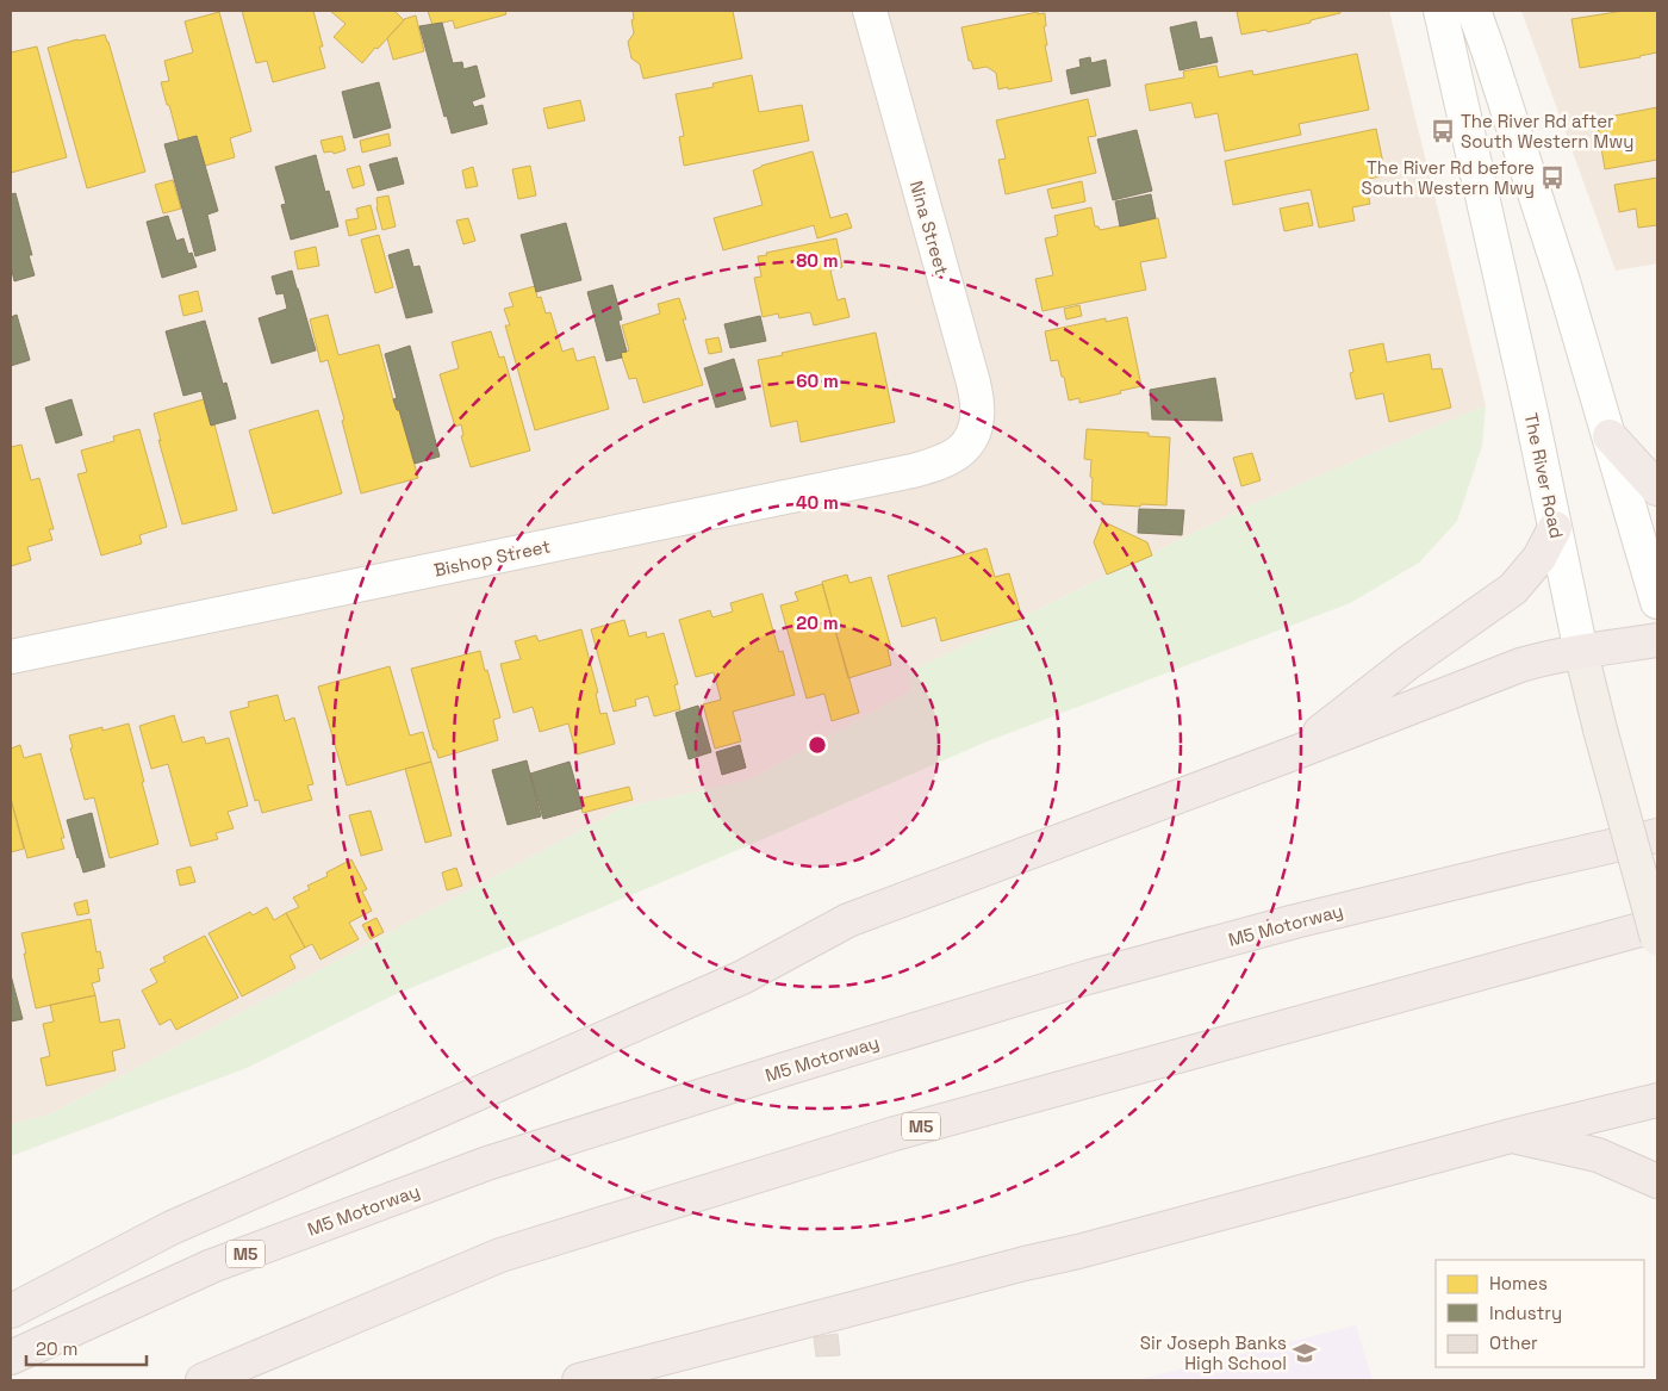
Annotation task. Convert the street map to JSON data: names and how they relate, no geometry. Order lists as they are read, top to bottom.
{
  "streets": {
    "highway": ["M5 Motorway", "M5"],
    "main road": ["The River Road"],
    "street": ["Nina Street", "Bishop Street"]
  },
  "crossings": [
    ["Nina Street", "Bishop Street"]
  ],
  "places": {
    "bus stop": ["The River Rd after South Western Mwy", "The River Rd before South Western Mwy"],
    "school or university": ["Sir Joseph Banks High School"]
  },
  "legend": ["Homes", "Industry", "Other"],
  "scale_bar": "20 m",
  "rings": [
    "80 m",
    "60 m",
    "40 m",
    "20 m"
  ]
}
